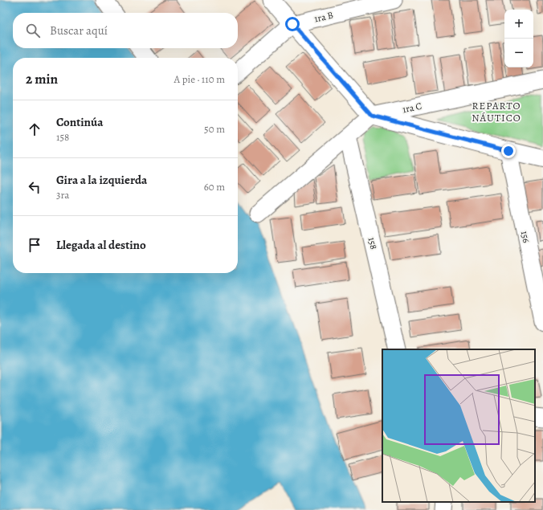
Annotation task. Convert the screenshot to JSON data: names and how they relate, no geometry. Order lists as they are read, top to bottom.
{
  "streets": {
    "street": [
      "1ra B",
      "1ra C",
      "156",
      "158"
    ]
  },
  "crossings": [
    ["1ra C", "158"]
  ],
  "districts": ["REPARTO NÁUTICO"],
  "page": {
    "map_buttons": ["+", "−"],
    "search": "Buscar aquí",
    "heading": ["2 min", "A pie · 110 m"],
    "list": [
      ["Continúa", "158", "50 m"],
      ["Gira a la izquierda", "3ra", "60 m"],
      "Llegada al destino"
    ]
  }
}
